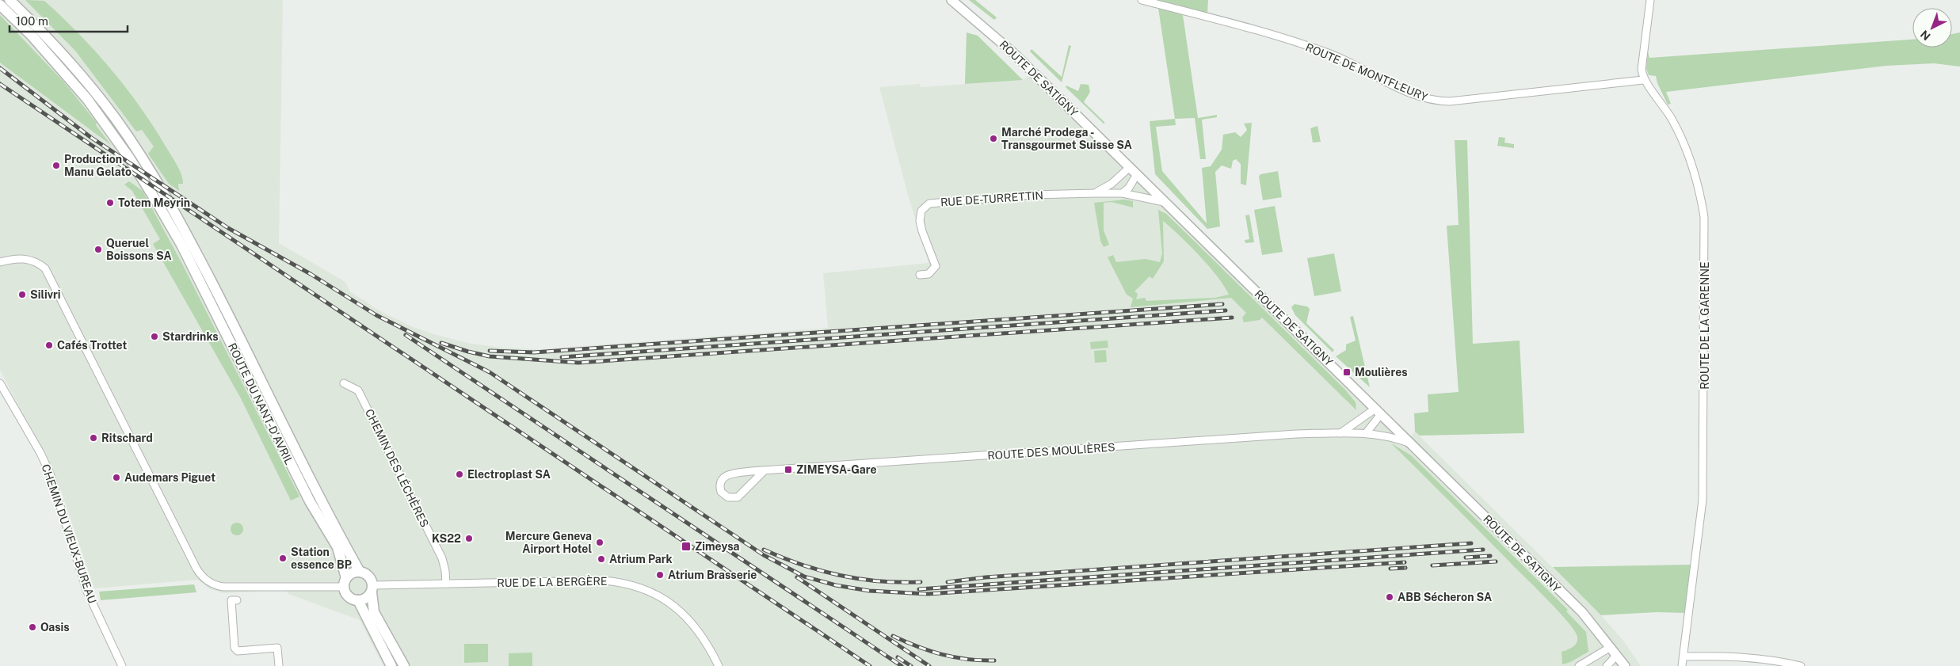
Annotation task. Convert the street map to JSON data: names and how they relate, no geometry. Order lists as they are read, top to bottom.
{
  "streets": {
    "main road": ["ROUTE DU NANT-D'AVRIL"],
    "street": [
      "ROUTE DE MONTFLEURY",
      "ROUTE DE SATIGNY",
      "RUE DE-TURRETTIN",
      "ROUTE DE LA GARENNE",
      "ROUTE DES MOULIÈRES",
      "CHEMIN DES LÉCHÈRES",
      "CHEMIN DU VIEUX-BUREAU",
      "RUE DE LA BERGÈRE"
    ]
  },
  "crossings": [
    ["ROUTE DE MONTFLEURY", "ROUTE DE LA GARENNE"],
    ["ROUTE DE SATIGNY", "RUE DE-TURRETTIN"],
    ["ROUTE DU NANT-D'AVRIL", "RUE DE LA BERGÈRE"],
    ["CHEMIN DES LÉCHÈRES", "RUE DE LA BERGÈRE"]
  ],
  "places": {
    "other": [
      "Marché Prodega - Transgourmet Suisse SA",
      "Production Manu Gelato",
      "Totem Meyrin",
      "Queruel Boissons SA",
      "Silivri",
      "Stardrinks",
      "Cafés Trottet",
      "Ritschard",
      "Electroplast SA",
      "Audemars Piguet",
      "KS22",
      "Mercure Geneva Airport Hotel",
      "Station essence BP",
      "Atrium Park",
      "Atrium Brasserie",
      "ABB Sécheron SA",
      "Oasis"
    ],
    "transit": ["Moulières", "ZIMEYSA-Gare", "Zimeysa"]
  },
  "scale_bar": "100 m",
  "north": "bottom left"
}
